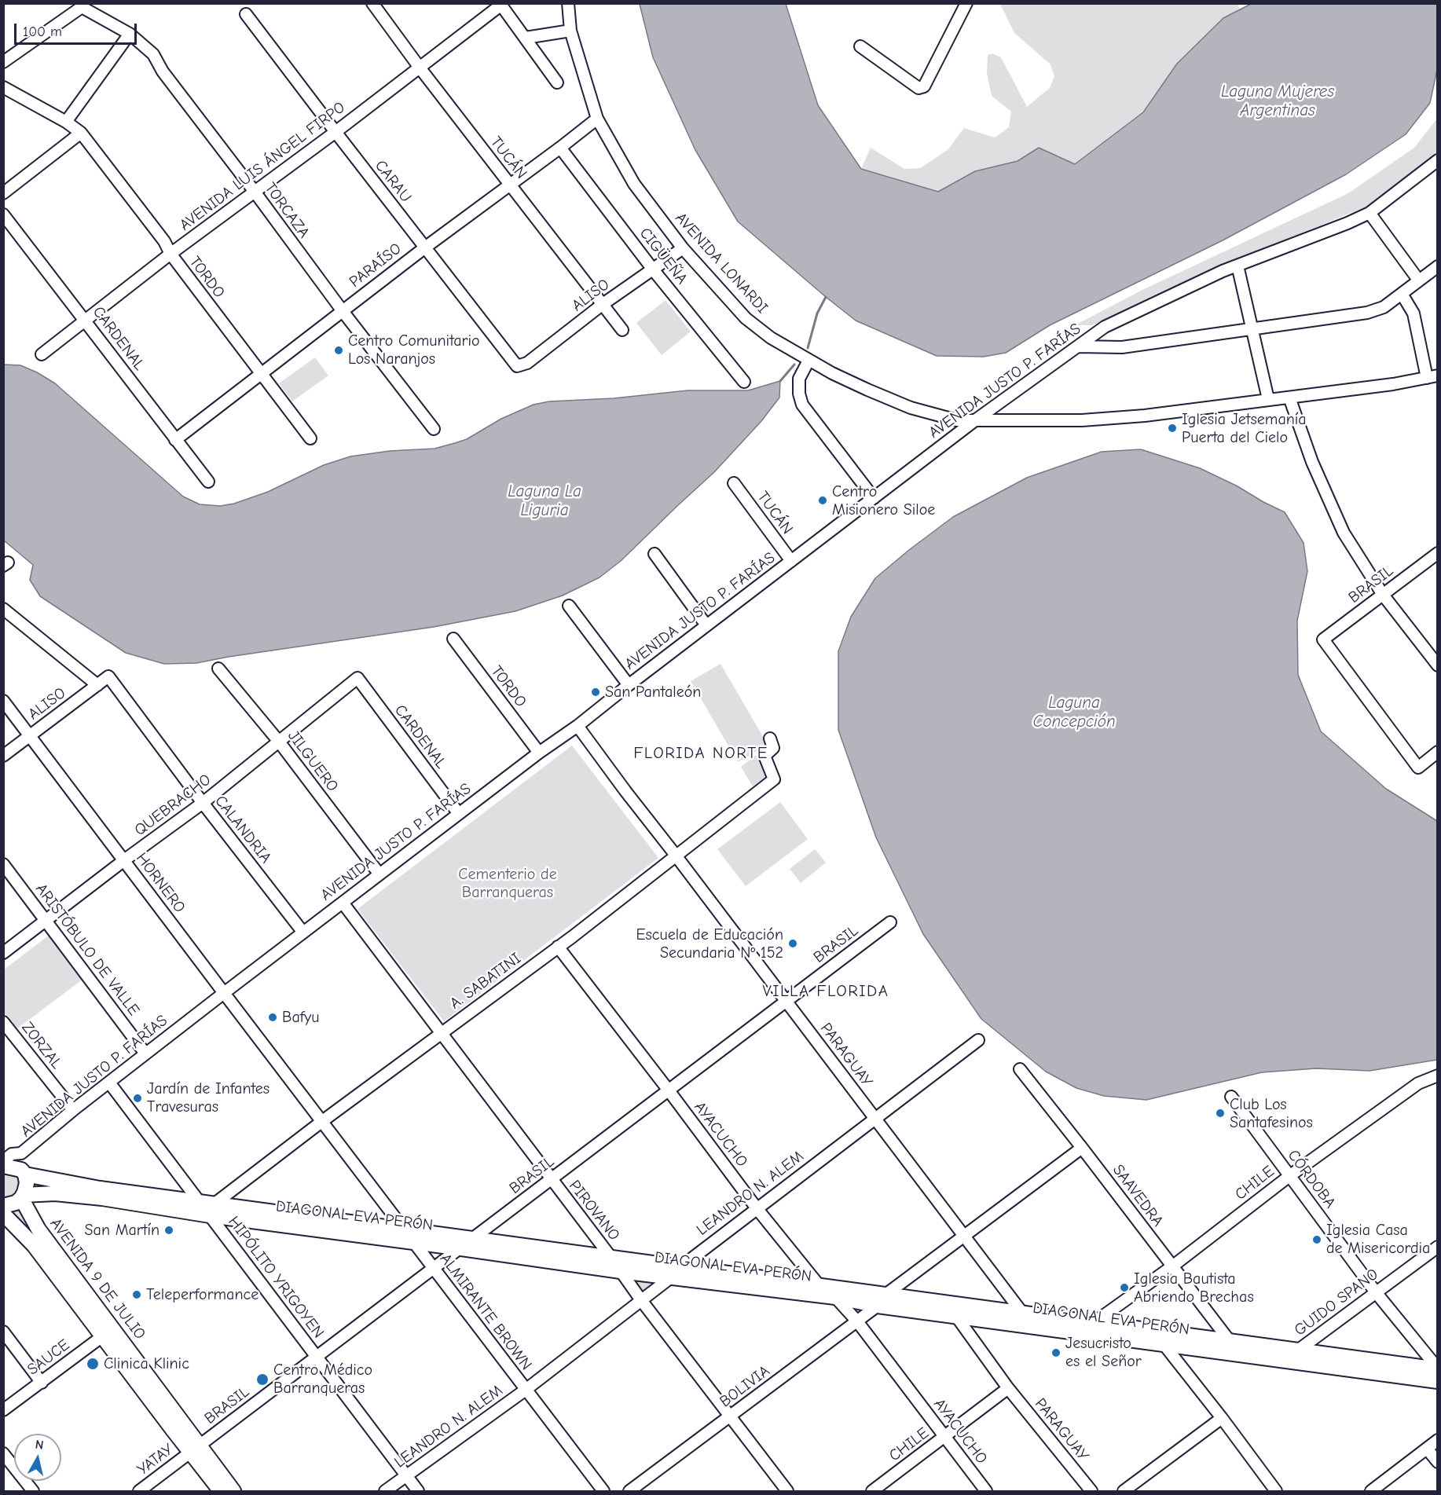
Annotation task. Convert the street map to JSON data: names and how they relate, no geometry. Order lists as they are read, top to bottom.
{
  "streets": {
    "main road": ["DIAGONAL EVA PERÓN", "AVENIDA 9 DE JULIO"],
    "street": [
      "TUCÁN",
      "AVENIDA LUIS ÁNGEL FIRPO",
      "CARAU",
      "TORCAZA",
      "CIGÜEÑA",
      "AVENIDA LONARDI",
      "PARAÍSO",
      "TORDO",
      "ALISO",
      "CARDENAL",
      "AVENIDA JUSTO P. FARÍAS",
      "BRASIL",
      "JILGUERO",
      "QUEBRACHO",
      "CALANDRIA",
      "HORNERO",
      "ARISTÓBULO DE VALLE",
      "A. SABATINI",
      "ZORZAL",
      "PARAGUAY",
      "AYACUCHO",
      "CÓRDOBA",
      "CHILE",
      "LEANDRO N. ALEM",
      "SAAVEDRA",
      "PIROVANO",
      "HIPÓLITO YRIGOYEN",
      "GUIDO SPANO",
      "ALMIRANTE BROWN",
      "SAUCE",
      "BOLIVIA",
      "YATAY"
    ]
  },
  "crossings": [
    ["TUCÁN", "AVENIDA LUIS ÁNGEL FIRPO"],
    ["TUCÁN", "PARAÍSO"],
    ["TUCÁN", "ALISO"],
    ["TUCÁN", "AVENIDA JUSTO P. FARÍAS"],
    ["AVENIDA LUIS ÁNGEL FIRPO", "CARAU"],
    ["AVENIDA LUIS ÁNGEL FIRPO", "TORCAZA"],
    ["AVENIDA LUIS ÁNGEL FIRPO", "TORDO"],
    ["AVENIDA LUIS ÁNGEL FIRPO", "CARDENAL"],
    ["CARAU", "PARAÍSO"],
    ["CARAU", "ALISO"],
    ["TORCAZA", "PARAÍSO"],
    ["CIGÜEÑA", "PARAÍSO"],
    ["CIGÜEÑA", "ALISO"],
    ["AVENIDA LONARDI", "PARAÍSO"],
    ["AVENIDA LONARDI", "ALISO"],
    ["AVENIDA LONARDI", "AVENIDA JUSTO P. FARÍAS"],
    ["PARAÍSO", "TORDO"],
    ["PARAÍSO", "CARDENAL"],
    ["TORDO", "AVENIDA JUSTO P. FARÍAS"],
    ["ALISO", "CALANDRIA"],
    ["ALISO", "HORNERO"],
    ["CARDENAL", "AVENIDA JUSTO P. FARÍAS"],
    ["CARDENAL", "QUEBRACHO"],
    ["AVENIDA JUSTO P. FARÍAS", "JILGUERO"],
    ["AVENIDA JUSTO P. FARÍAS", "CALANDRIA"],
    ["AVENIDA JUSTO P. FARÍAS", "HORNERO"],
    ["AVENIDA JUSTO P. FARÍAS", "ARISTÓBULO DE VALLE"],
    ["AVENIDA JUSTO P. FARÍAS", "ZORZAL"],
    ["AVENIDA JUSTO P. FARÍAS", "PARAGUAY"],
    ["AVENIDA JUSTO P. FARÍAS", "PIROVANO"],
    ["AVENIDA JUSTO P. FARÍAS", "DIAGONAL EVA PERÓN"],
    ["AVENIDA JUSTO P. FARÍAS", "ALMIRANTE BROWN"],
    ["BRASIL", "PARAGUAY"],
    ["BRASIL", "AYACUCHO"],
    ["BRASIL", "PIROVANO"],
    ["BRASIL", "DIAGONAL EVA PERÓN"],
    ["BRASIL", "HIPÓLITO YRIGOYEN"],
    ["BRASIL", "AVENIDA 9 DE JULIO"],
    ["BRASIL", "ALMIRANTE BROWN"],
    ["BRASIL", "YATAY"],
    ["JILGUERO", "QUEBRACHO"],
    ["QUEBRACHO", "CALANDRIA"],
    ["QUEBRACHO", "HORNERO"],
    ["QUEBRACHO", "ARISTÓBULO DE VALLE"],
    ["HORNERO", "ALMIRANTE BROWN"],
    ["A. SABATINI", "PARAGUAY"],
    ["A. SABATINI", "AYACUCHO"],
    ["A. SABATINI", "PIROVANO"],
    ["A. SABATINI", "DIAGONAL EVA PERÓN"],
    ["A. SABATINI", "HIPÓLITO YRIGOYEN"],
    ["A. SABATINI", "ALMIRANTE BROWN"],
    ["PARAGUAY", "CHILE"],
    ["PARAGUAY", "LEANDRO N. ALEM"],
    ["PARAGUAY", "DIAGONAL EVA PERÓN"],
    ["PARAGUAY", "BOLIVIA"],
    ["AYACUCHO", "CHILE"],
    ["AYACUCHO", "LEANDRO N. ALEM"],
    ["AYACUCHO", "DIAGONAL EVA PERÓN"],
    ["AYACUCHO", "BOLIVIA"],
    ["CÓRDOBA", "CHILE"],
    ["CÓRDOBA", "DIAGONAL EVA PERÓN"],
    ["CÓRDOBA", "GUIDO SPANO"],
    ["CHILE", "SAAVEDRA"],
    ["CHILE", "DIAGONAL EVA PERÓN"],
    ["LEANDRO N. ALEM", "PIROVANO"],
    ["LEANDRO N. ALEM", "DIAGONAL EVA PERÓN"],
    ["LEANDRO N. ALEM", "HIPÓLITO YRIGOYEN"],
    ["LEANDRO N. ALEM", "ALMIRANTE BROWN"],
    ["SAAVEDRA", "DIAGONAL EVA PERÓN"],
    ["SAAVEDRA", "BOLIVIA"],
    ["PIROVANO", "DIAGONAL EVA PERÓN"],
    ["PIROVANO", "BOLIVIA"],
    ["DIAGONAL EVA PERÓN", "HIPÓLITO YRIGOYEN"],
    ["DIAGONAL EVA PERÓN", "AVENIDA 9 DE JULIO"],
    ["DIAGONAL EVA PERÓN", "GUIDO SPANO"],
    ["DIAGONAL EVA PERÓN", "ALMIRANTE BROWN"],
    ["DIAGONAL EVA PERÓN", "BOLIVIA"],
    ["AVENIDA 9 DE JULIO", "SAUCE"],
    ["AVENIDA 9 DE JULIO", "YATAY"]
  ],
  "districts": ["FLORIDA NORTE", "VILLA FLORIDA"],
  "water": ["Laguna Mujeres Argentinas", "Laguna La Liguria", "Laguna Concepción"],
  "parks": ["Cementerio de Barranqueras"],
  "places": [
    "Centro Comunitario Los Naranjos",
    "Iglesia Jetsemanía Puerta del Cielo",
    "Centro Misionero Siloe",
    "San Pantaleón",
    "Escuela de Educación Secundaria Nº 152",
    "Bafyu",
    "Jardín de Infantes Travesuras",
    "Club Los Santafesinos",
    "San Martín",
    "Iglesia Casa de Misericordia",
    "Iglesia Bautista Abriendo Brechas",
    "Teleperformance",
    "Jesucristo es el Señor",
    "Clinica Klinic",
    "Centro Médico Barranqueras"
  ],
  "scale_bar": "100 m",
  "north": "top"
}
